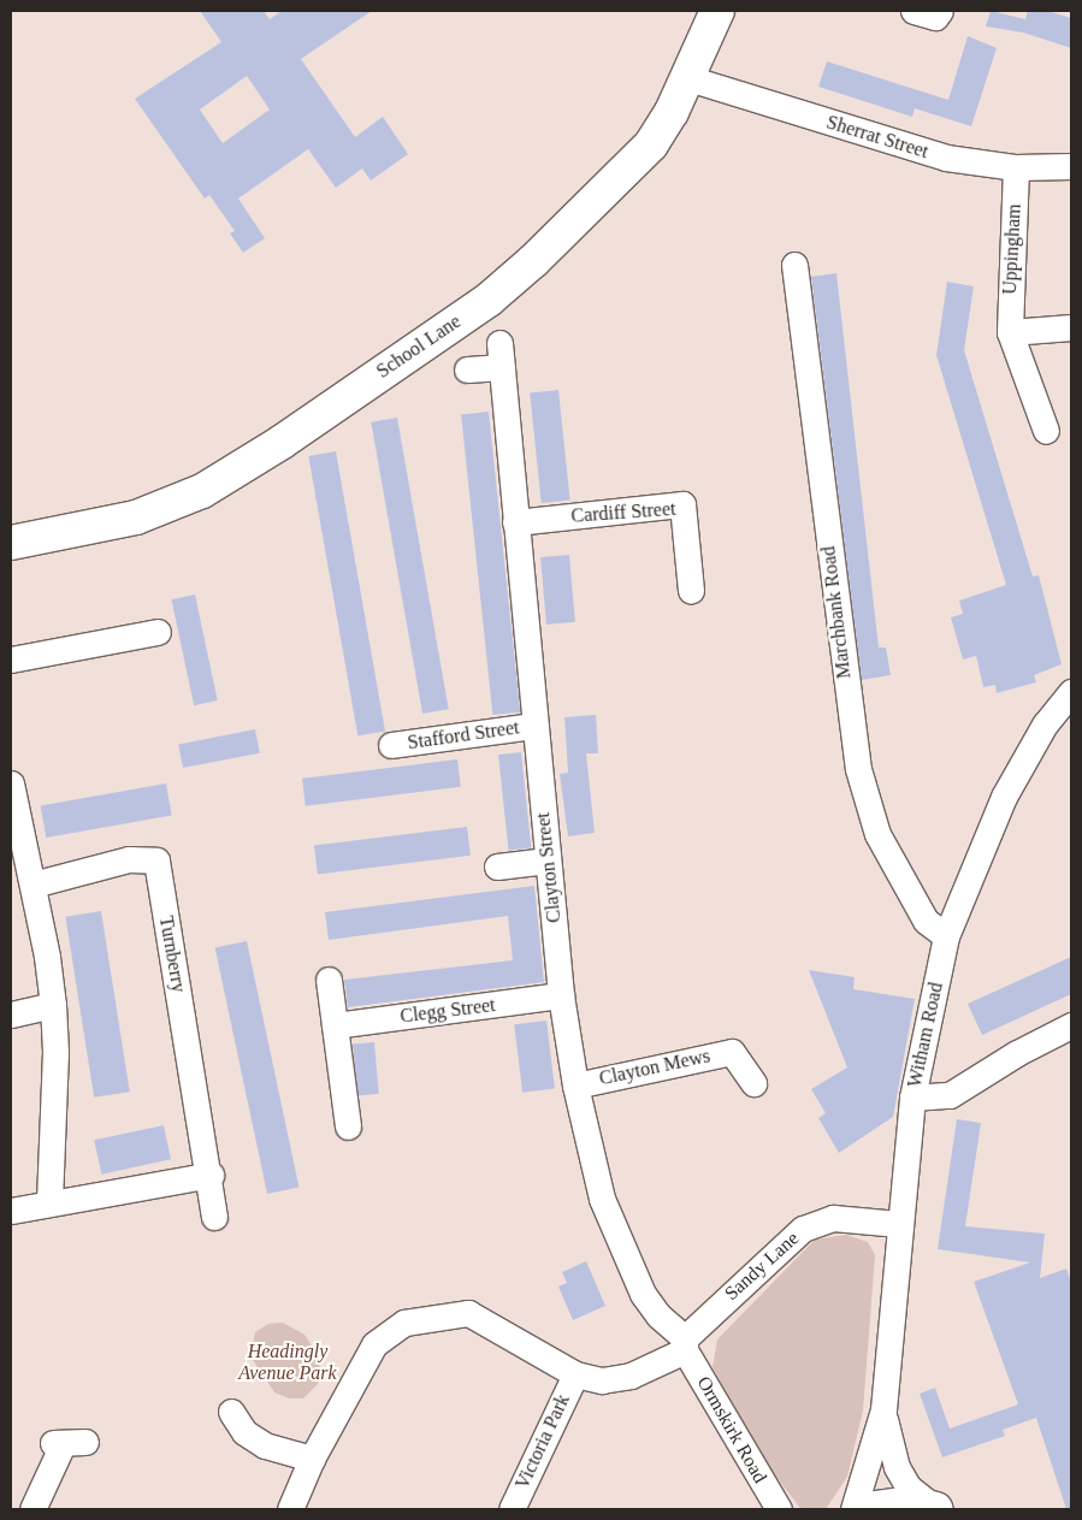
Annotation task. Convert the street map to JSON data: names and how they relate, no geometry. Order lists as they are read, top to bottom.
{
  "streets": {
    "street": [
      "Sherrat Street",
      "Uppingham",
      "School Lane",
      "Cardiff Street",
      "Marchbank Road",
      "Stafford Street",
      "Clayton Street",
      "Turnberry",
      "Clegg Street",
      "Witham Road",
      "Clayton Mews",
      "Sandy Lane",
      "Ormskirk Road",
      "Victoria Park"
    ]
  },
  "crossings": [
    ["Sherrat Street", "Uppingham"],
    ["Sherrat Street", "School Lane"],
    ["Cardiff Street", "Clayton Street"],
    ["Marchbank Road", "Witham Road"],
    ["Stafford Street", "Clayton Street"],
    ["Clayton Street", "Clegg Street"],
    ["Clayton Street", "Clayton Mews"],
    ["Clayton Street", "Sandy Lane"],
    ["Clayton Street", "Ormskirk Road"],
    ["Witham Road", "Sandy Lane"],
    ["Sandy Lane", "Ormskirk Road"],
    ["Sandy Lane", "Victoria Park"]
  ],
  "parks": ["Headingly Avenue Park"]
}
